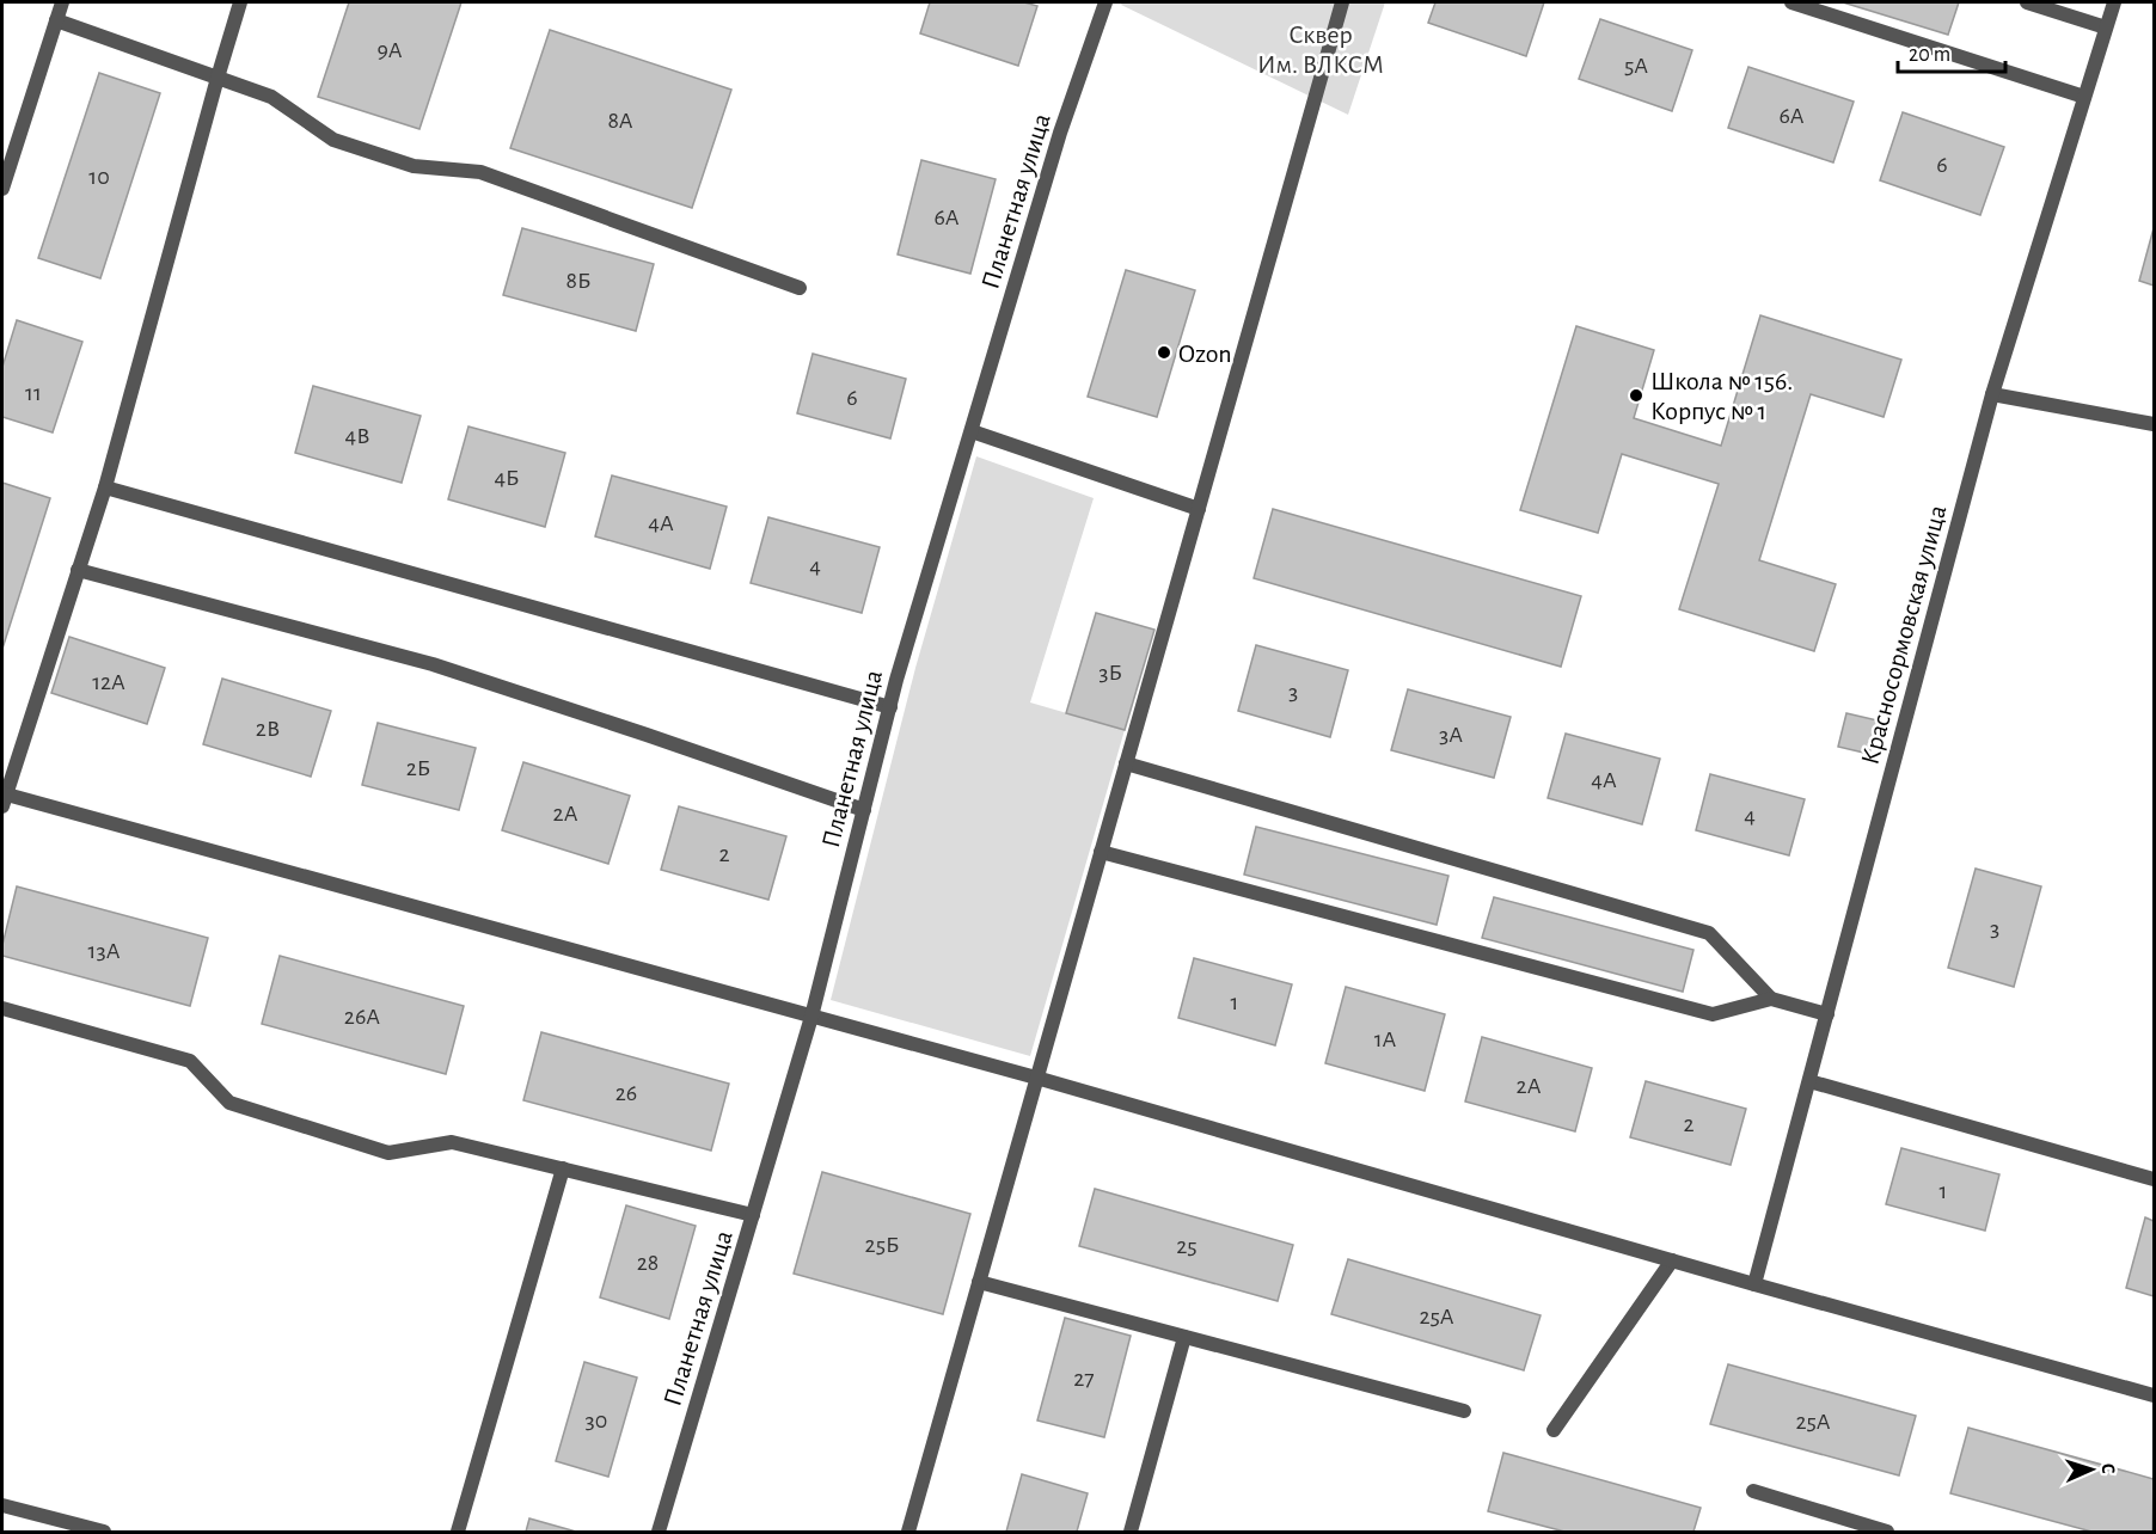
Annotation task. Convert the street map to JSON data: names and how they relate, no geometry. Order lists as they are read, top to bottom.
{
  "streets": {
    "street": ["Планетная улица", "Красносормовская улица"]
  },
  "parks": ["Сквер Им. ВЛКСМ"],
  "places": ["Ozon", "Школа № 156. Корпус № 1"],
  "house_numbers": [
    "9А",
    "5А",
    "6А",
    "8А",
    "6",
    "10",
    "6А",
    "8Б",
    "11",
    "6",
    "4В",
    "4Б",
    "4А",
    "4",
    "3Б",
    "12А",
    "3",
    "2В",
    "3А",
    "2Б",
    "4А",
    "2А",
    "4",
    "2",
    "3",
    "13А",
    "1",
    "26А",
    "1А",
    "2А",
    "26",
    "2",
    "1",
    "25Б",
    "25",
    "28",
    "25А",
    "27",
    "30",
    "25А"
  ],
  "scale_bar": "20 m",
  "north": "right"
}
